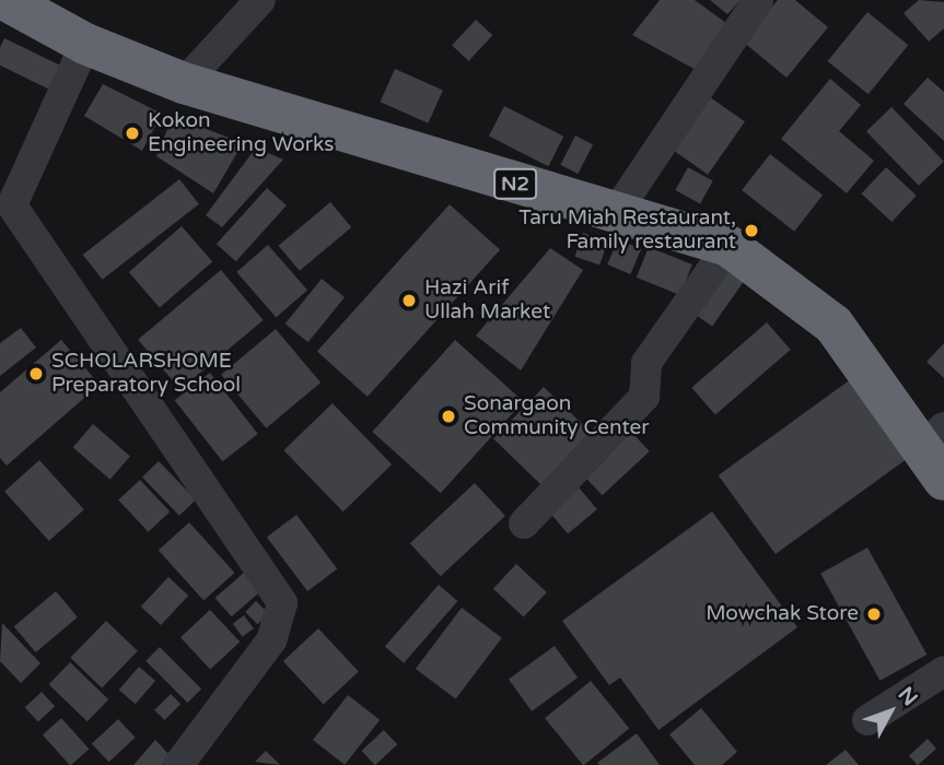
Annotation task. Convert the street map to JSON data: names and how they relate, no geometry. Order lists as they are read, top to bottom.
{
  "streets": {
    "highway": ["N2"]
  },
  "places": [
    "Kokon Engineering Works",
    "Taru Miah Restaurant, Family restaurant",
    "Hazi Arif Ullah Market",
    "SCHOLARSHOME Preparatory School",
    "Sonargaon Community Center",
    "Mowchak Store"
  ],
  "north": "top right"
}
